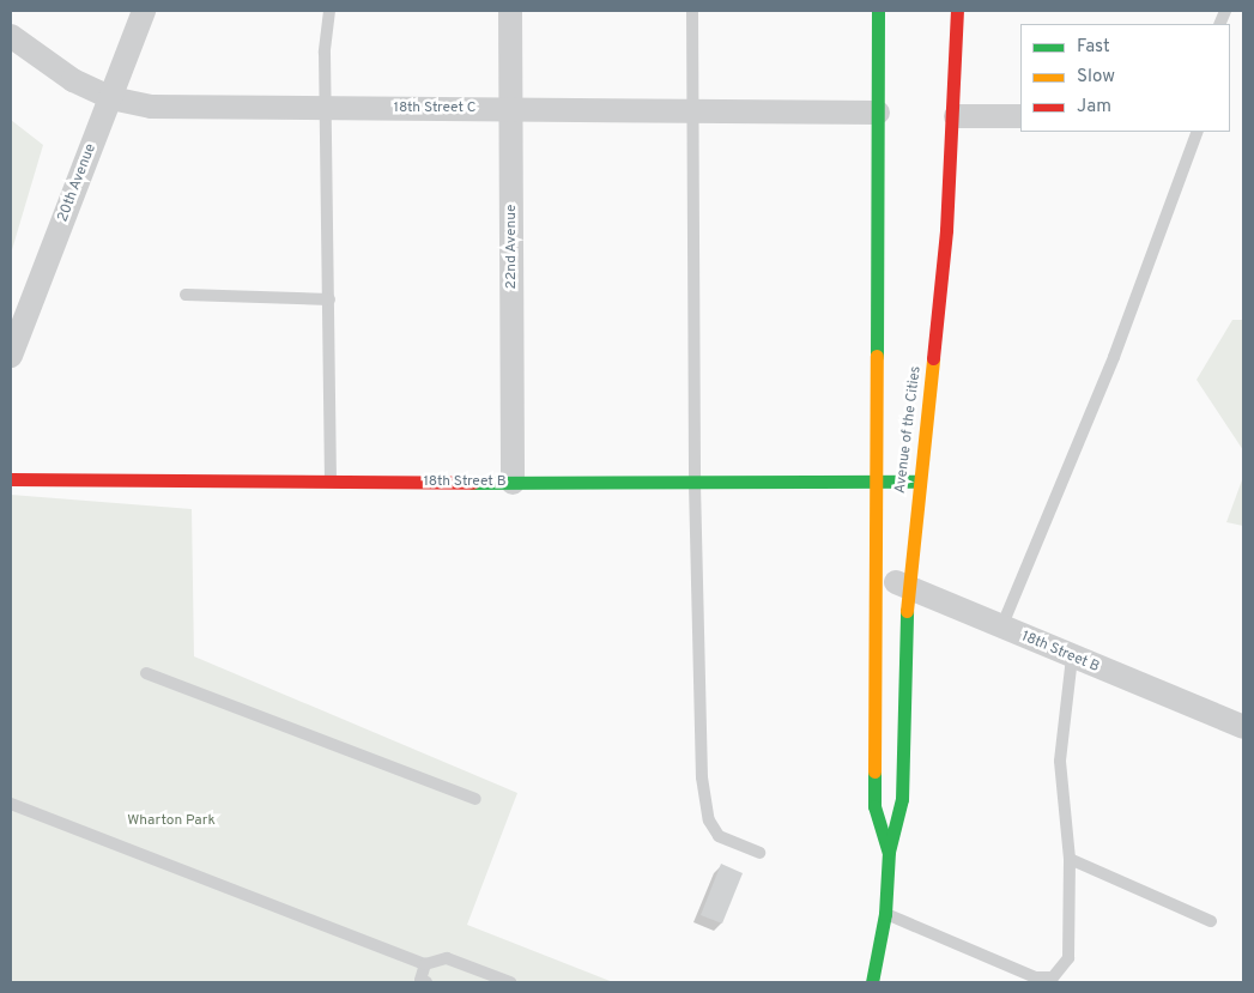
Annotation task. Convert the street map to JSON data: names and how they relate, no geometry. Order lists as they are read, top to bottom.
{
  "streets": {
    "main road": ["Avenue of the Cities", "18th Street B"],
    "street": ["18th Street C", "20th Avenue", "22nd Avenue"]
  },
  "crossings": [
    ["18th Street C", "20th Avenue"],
    ["18th Street C", "22nd Avenue"],
    ["18th Street C", "Avenue of the Cities"],
    ["22nd Avenue", "18th Street B"],
    ["Avenue of the Cities", "18th Street B"]
  ],
  "parks": ["Wharton Park"],
  "legend": ["Fast", "Slow", "Jam"]
}
